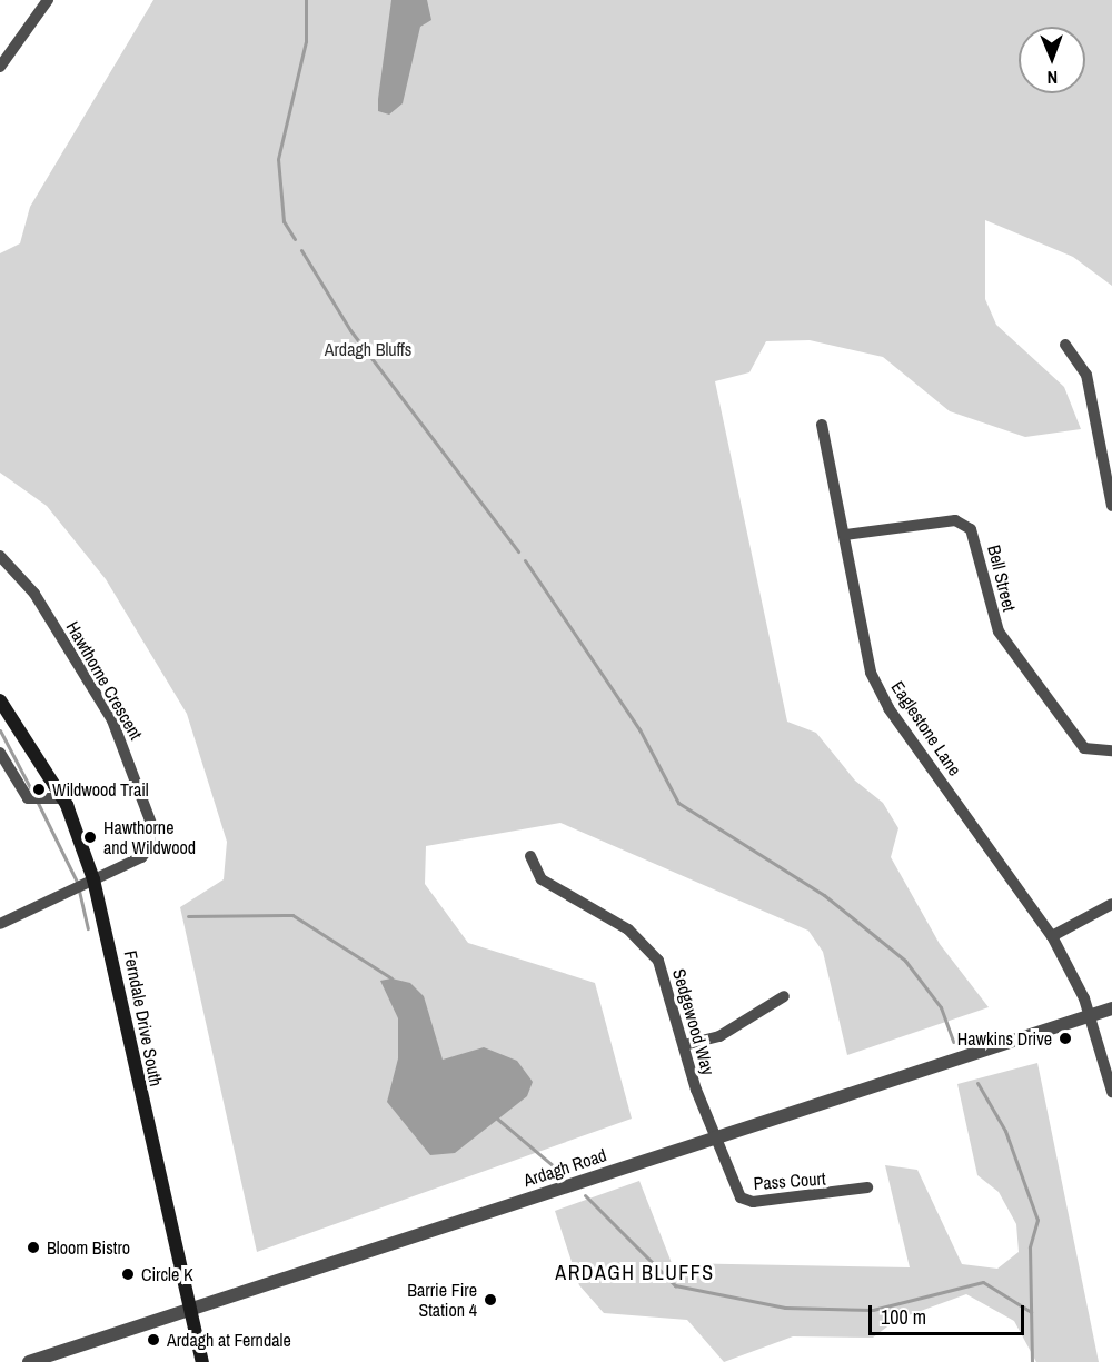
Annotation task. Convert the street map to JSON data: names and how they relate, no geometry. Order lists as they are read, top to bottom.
{
  "streets": {
    "main road": ["Ferndale Drive South"],
    "street": [
      "Bell Street",
      "Hawthorne Crescent",
      "Eaglestone Lane",
      "Sedgewood Way",
      "Ardagh Road",
      "Pass Court"
    ]
  },
  "crossings": [
    ["Bell Street", "Eaglestone Lane"],
    ["Hawthorne Crescent", "Ferndale Drive South"],
    ["Eaglestone Lane", "Ardagh Road"],
    ["Ferndale Drive South", "Ardagh Road"],
    ["Sedgewood Way", "Ardagh Road"],
    ["Sedgewood Way", "Pass Court"],
    ["Ardagh Road", "Pass Court"]
  ],
  "districts": ["ARDAGH BLUFFS"],
  "parks": ["Ardagh Bluffs"],
  "places": [
    "Wildwood Trail",
    "Hawthorne and Wildwood",
    "Hawkins Drive",
    "Bloom Bistro",
    "Circle K",
    "Barrie Fire Station 4",
    "Ardagh at Ferndale"
  ],
  "scale_bar": "100 m",
  "north": "bottom"
}
